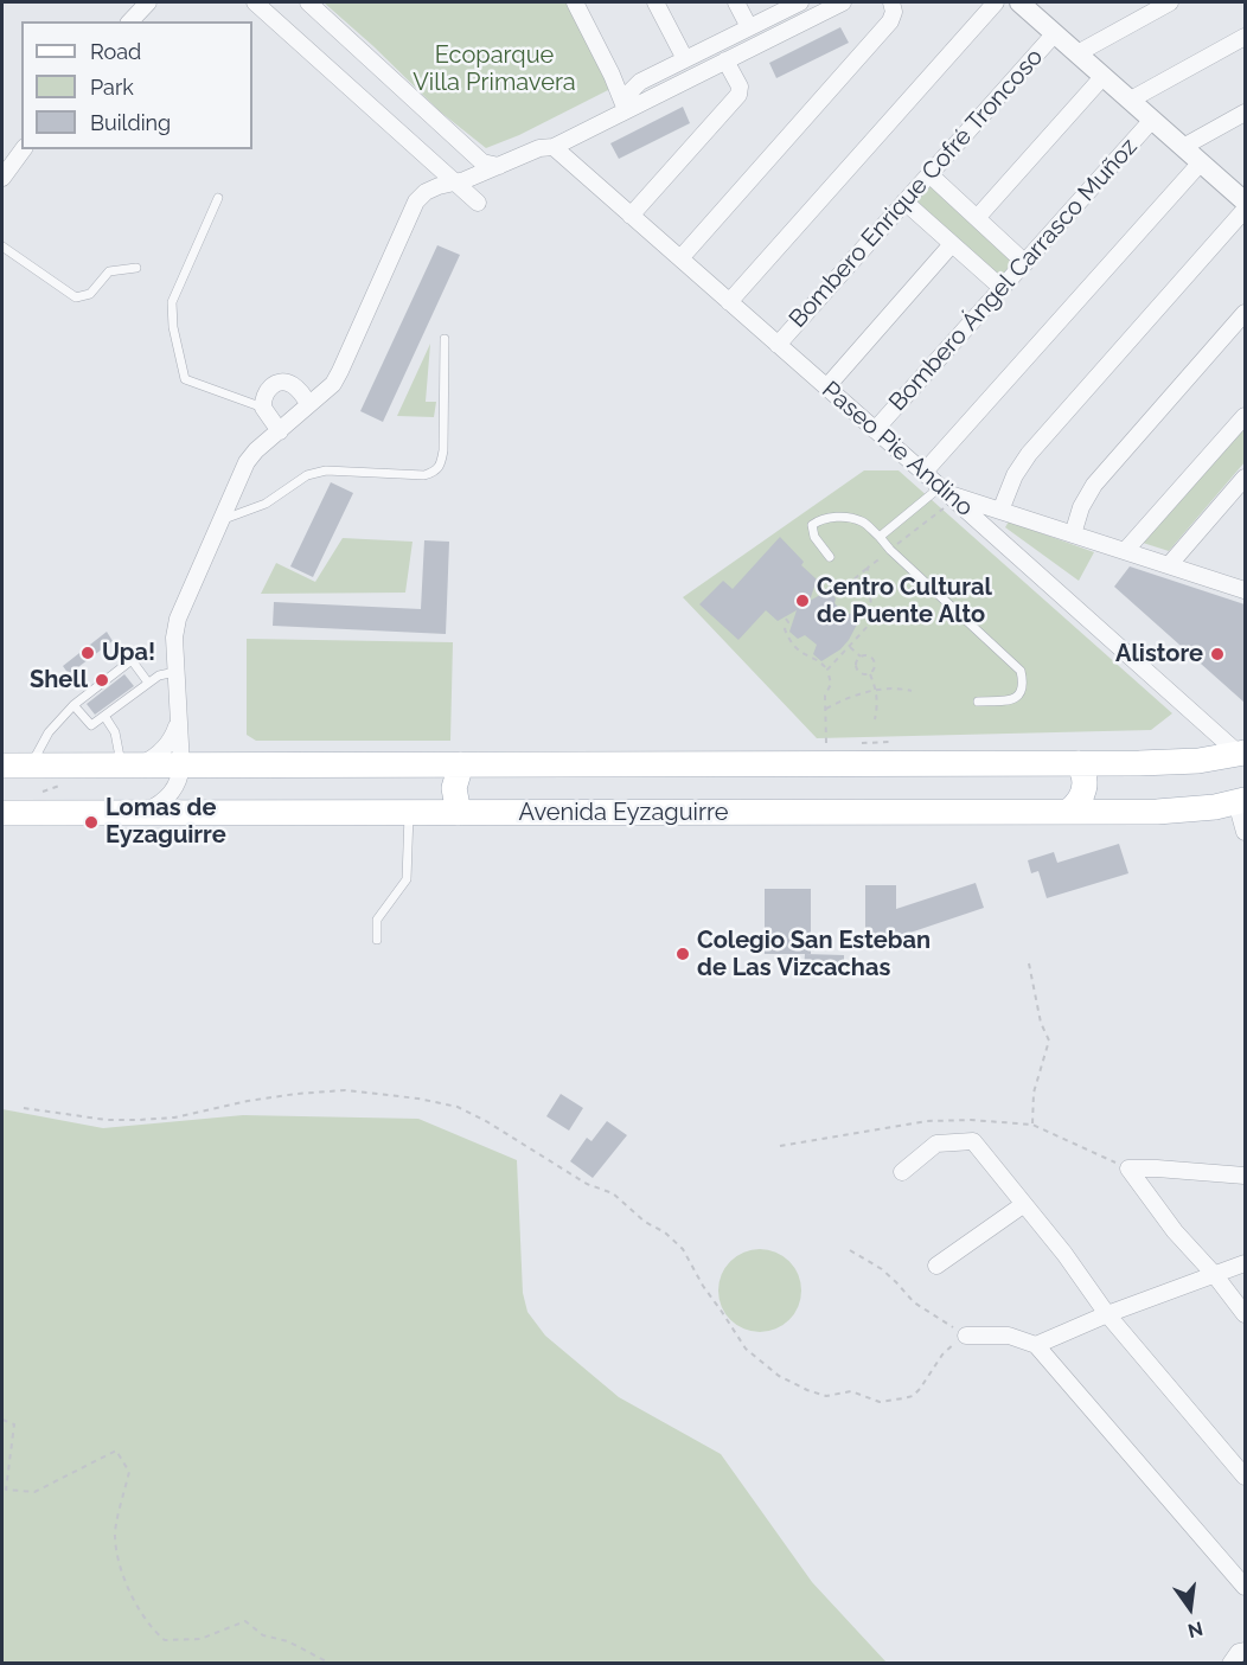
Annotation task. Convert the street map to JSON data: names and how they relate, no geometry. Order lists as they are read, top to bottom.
{
  "streets": {
    "main road": ["Avenida Eyzaguirre"],
    "street": ["Bombero Enrique Cofré Troncoso", "Bombero Ángel Carrasco Muñoz", "Paseo Pie Andino"]
  },
  "crossings": [
    ["Bombero Enrique Cofré Troncoso", "Paseo Pie Andino"],
    ["Bombero Ángel Carrasco Muñoz", "Paseo Pie Andino"],
    ["Paseo Pie Andino", "Avenida Eyzaguirre"]
  ],
  "parks": ["Ecoparque Villa Primavera"],
  "places": [
    "Centro Cultural de Puente Alto",
    "Upa!",
    "Alistore",
    "Shell",
    "Lomas de Eyzaguirre",
    "Colegio San Esteban de Las Vizcachas"
  ],
  "legend": ["Road", "Park", "Building"],
  "north": "bottom"
}
